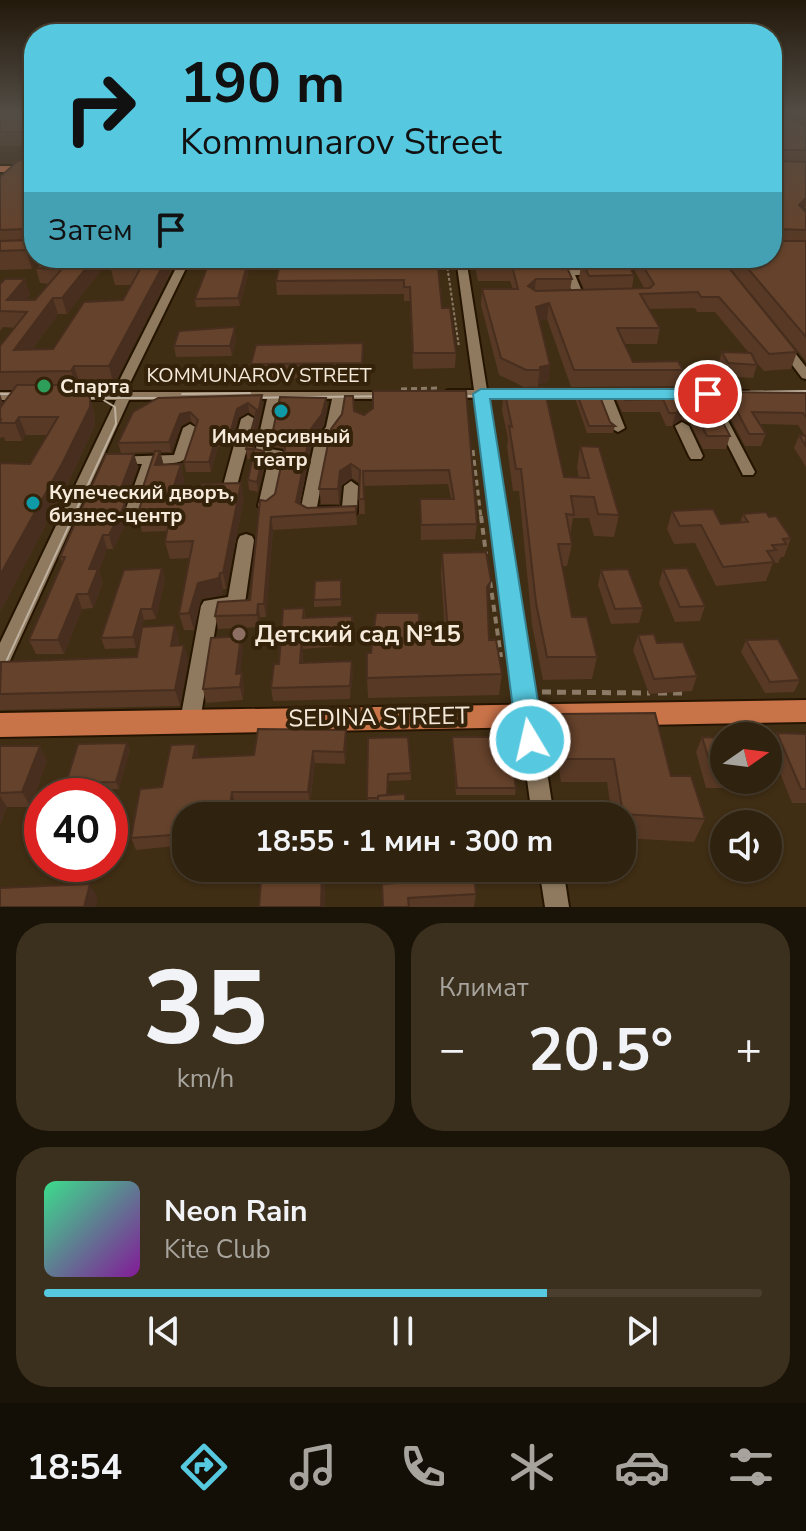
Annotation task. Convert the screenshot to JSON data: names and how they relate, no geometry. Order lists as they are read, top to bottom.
{
  "streets": {
    "main road": ["SEDINA STREET"],
    "street": ["KOMMUNAROV STREET"]
  },
  "places": [
    "Спарта",
    "Иммерсивный театр",
    "Купеческий дворъ, бизнес-центр",
    "Детский сад №15"
  ],
  "north": "right",
  "page": {
    "turn": ["190 m", "Kommunarov Street"],
    "then": "Затем",
    "limit": "40",
    "trip": "18:55 · 1 мин · 300 m",
    "tile": [
      ["35", "km/h"],
      "Климат"
    ],
    "heat": ["−", "20.5°", "+"],
    "song": ["Neon Rain", "Kite Club"],
    "tabs": "18:54"
  }
}
